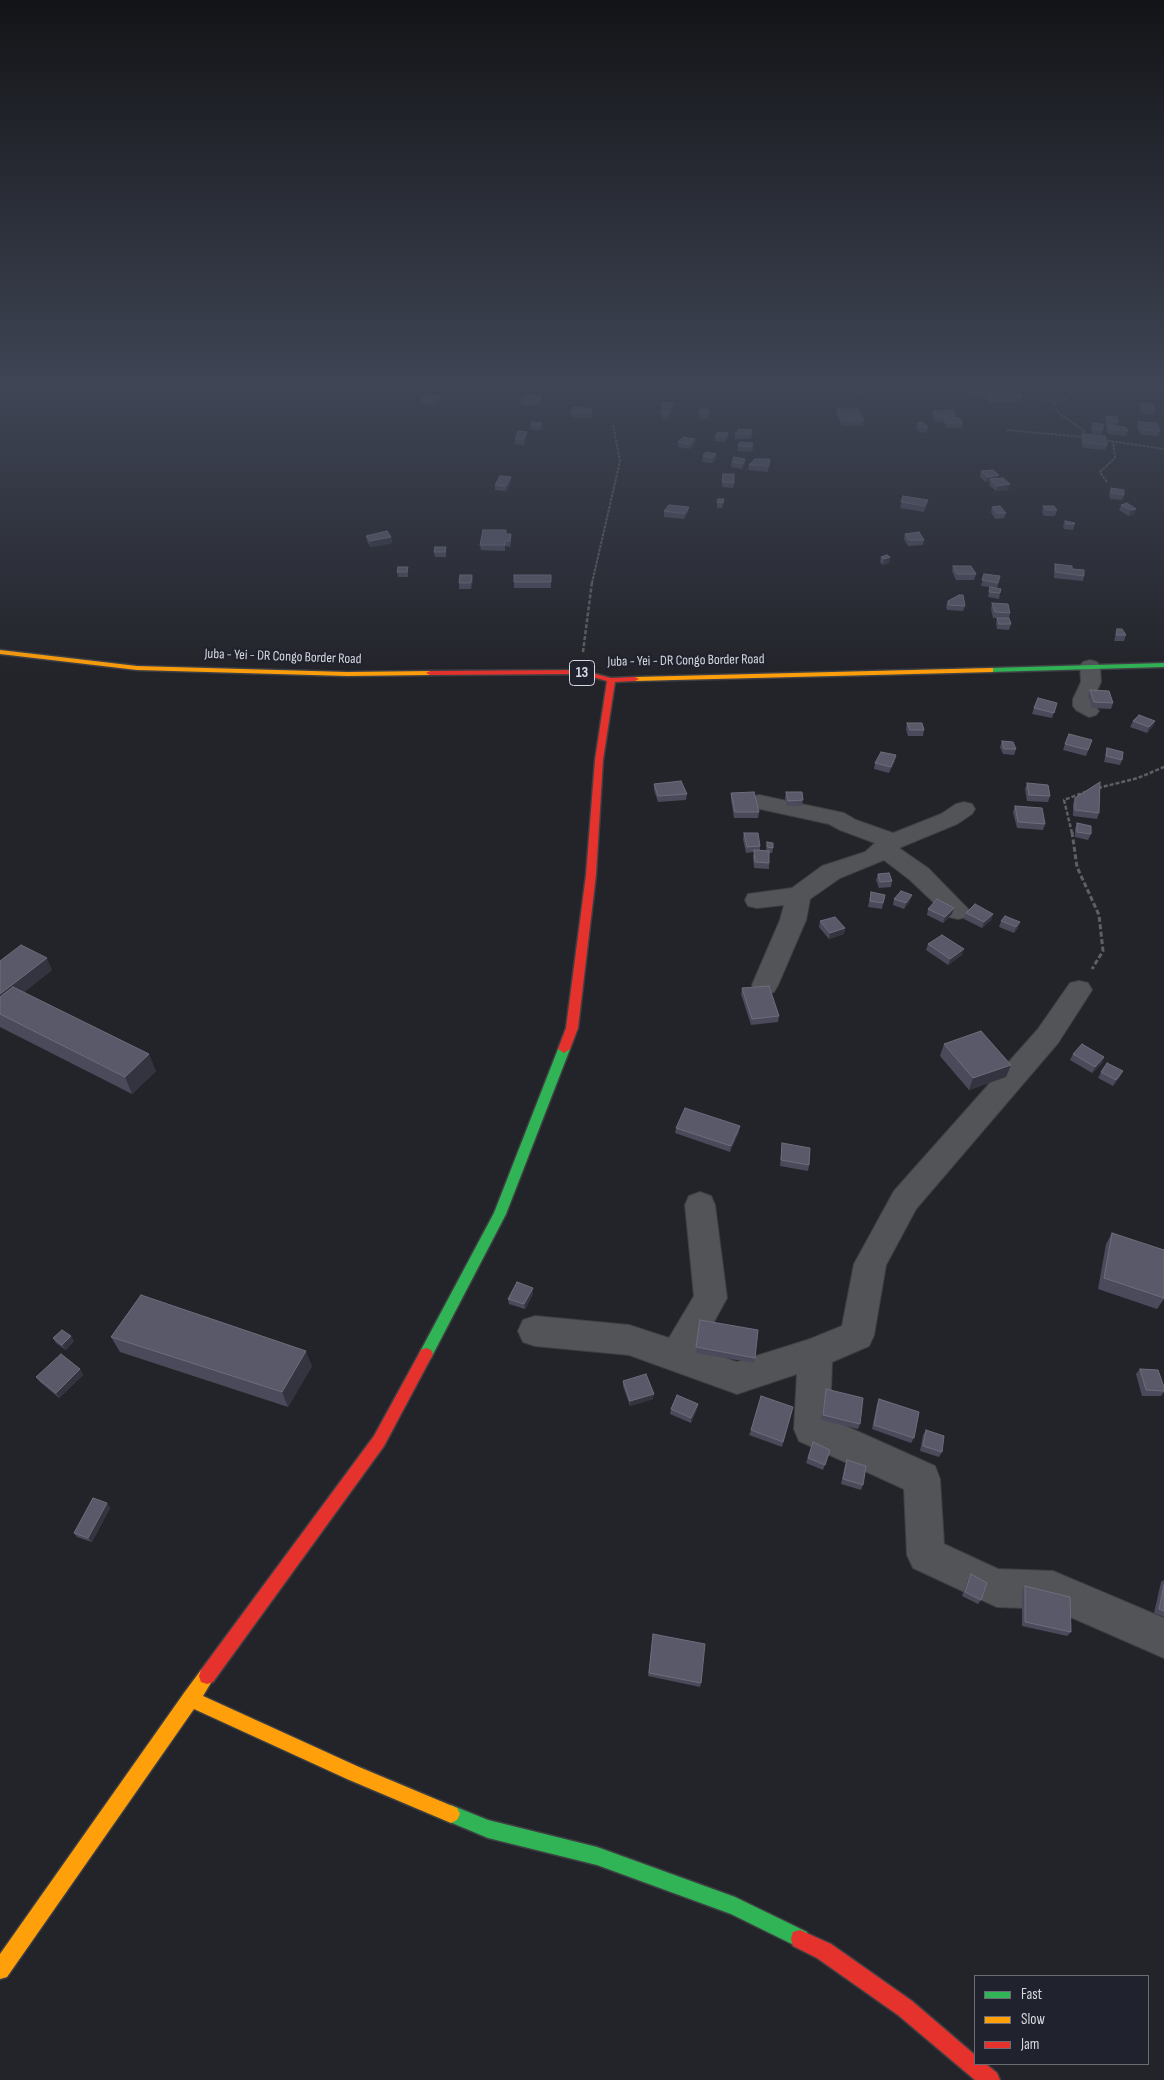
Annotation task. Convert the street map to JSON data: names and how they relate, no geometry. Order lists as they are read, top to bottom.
{
  "streets": {
    "street": ["Juba - Yei - DR Congo Border Road", "13"]
  },
  "legend": ["Fast", "Slow", "Jam"]
}
